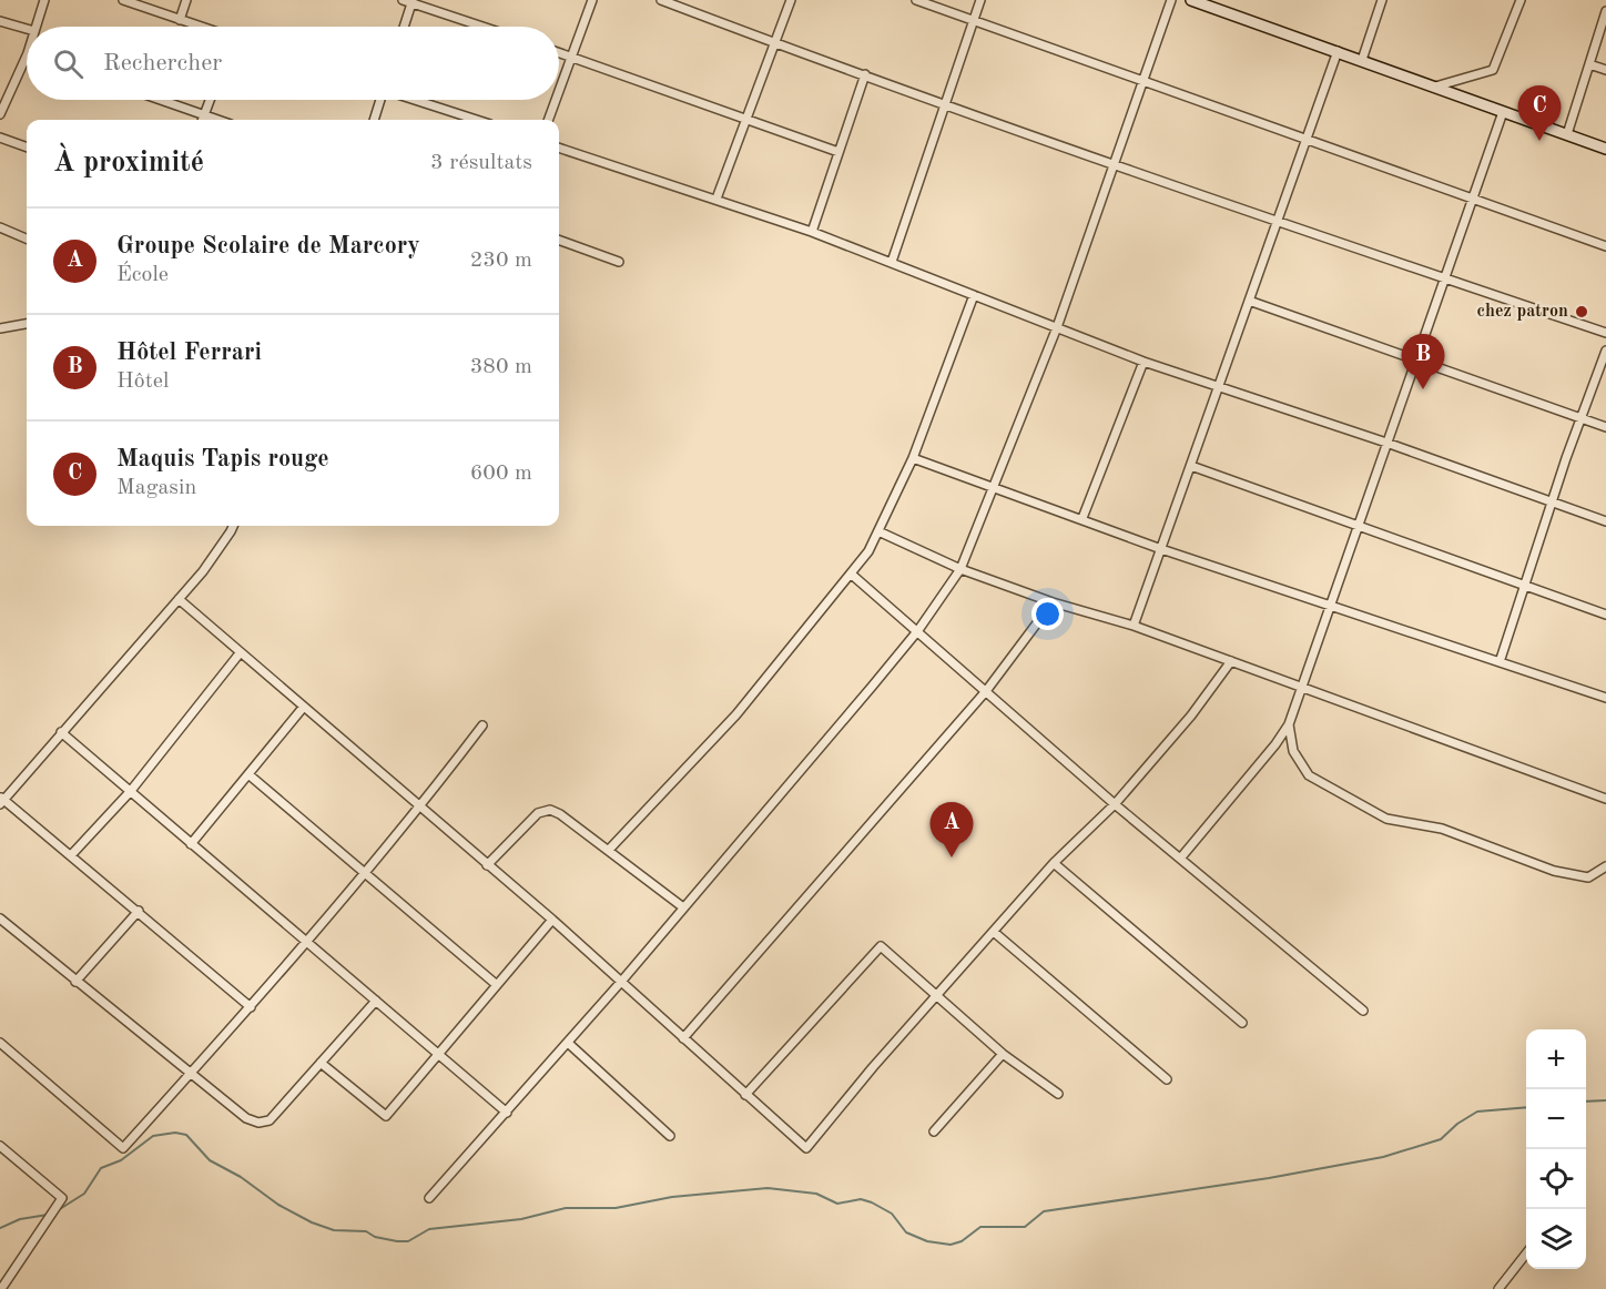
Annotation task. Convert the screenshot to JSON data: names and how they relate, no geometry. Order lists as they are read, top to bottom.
{
  "places": ["chez patron"],
  "page": {
    "search": "Rechercher",
    "pins": ["C", "B", "A"],
    "heading": ["À proximité", "3 résultats"],
    "list": [
      {
        "mark": "A",
        "name": "Groupe Scolaire de Marcory",
        "note": "École",
        "value": "230 m"
      },
      {
        "mark": "B",
        "name": "Hôtel Ferrari",
        "note": "Hôtel",
        "value": "380 m"
      },
      {
        "mark": "C",
        "name": "Maquis Tapis rouge",
        "note": "Magasin",
        "value": "600 m"
      }
    ],
    "map_buttons": ["+", "−"]
  }
}
